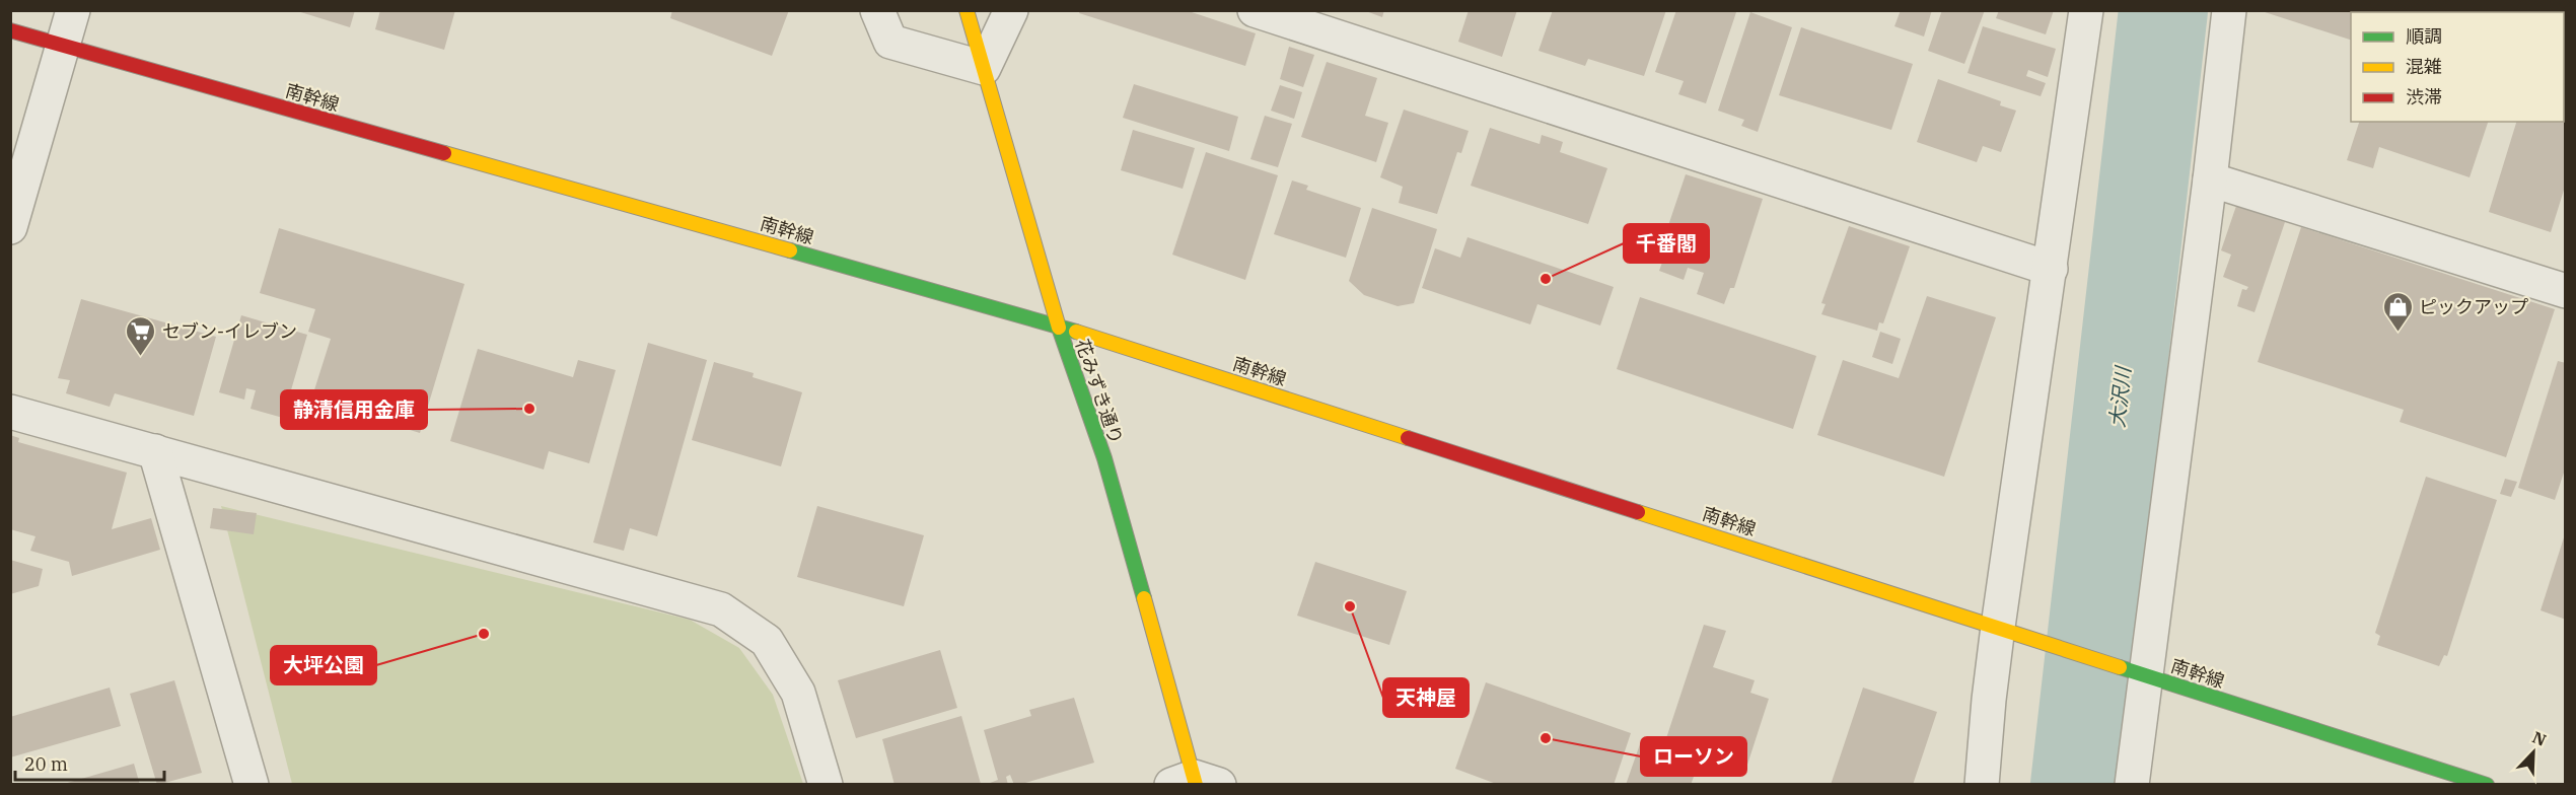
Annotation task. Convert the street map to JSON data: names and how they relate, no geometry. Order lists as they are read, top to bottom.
{
  "streets": {
    "main road": ["南幹線", "花みずき通り"]
  },
  "crossings": [
    ["南幹線", "花みずき通り"]
  ],
  "water": ["大沢川"],
  "places": {
    "other": [
      "千番閣",
      "静清信用金庫",
      "天神屋",
      "大坪公園",
      "ローソン"
    ],
    "shop": ["ピックアップ"],
    "supermarket": ["セブン-イレブン"]
  },
  "legend": ["順調", "混雑", "渋滞"],
  "scale_bar": "20 m",
  "north": "top right"
}
